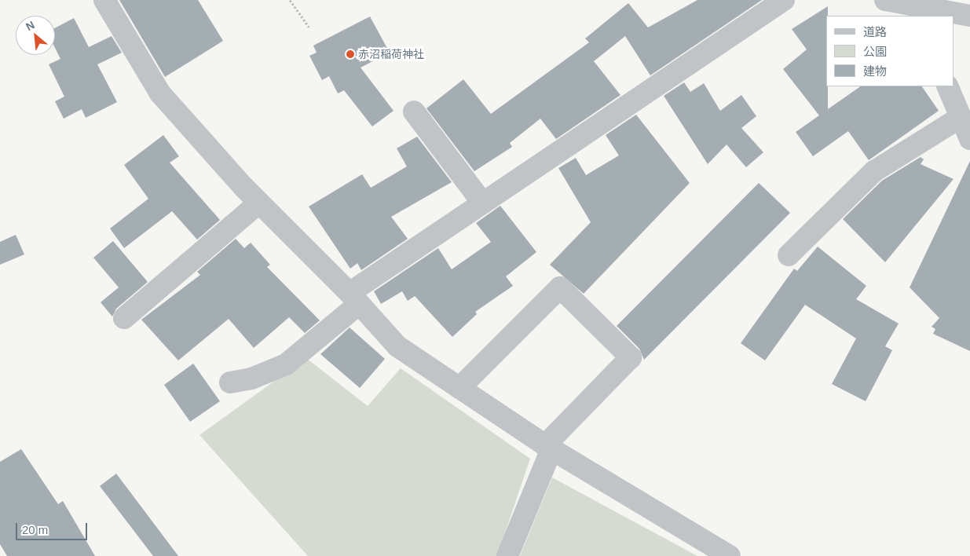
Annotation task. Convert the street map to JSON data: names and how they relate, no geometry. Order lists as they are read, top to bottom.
{
  "places": ["赤沼稲荷神社"],
  "legend": ["道路", "公園", "建物"],
  "scale_bar": "20 m",
  "north": "top left"
}
